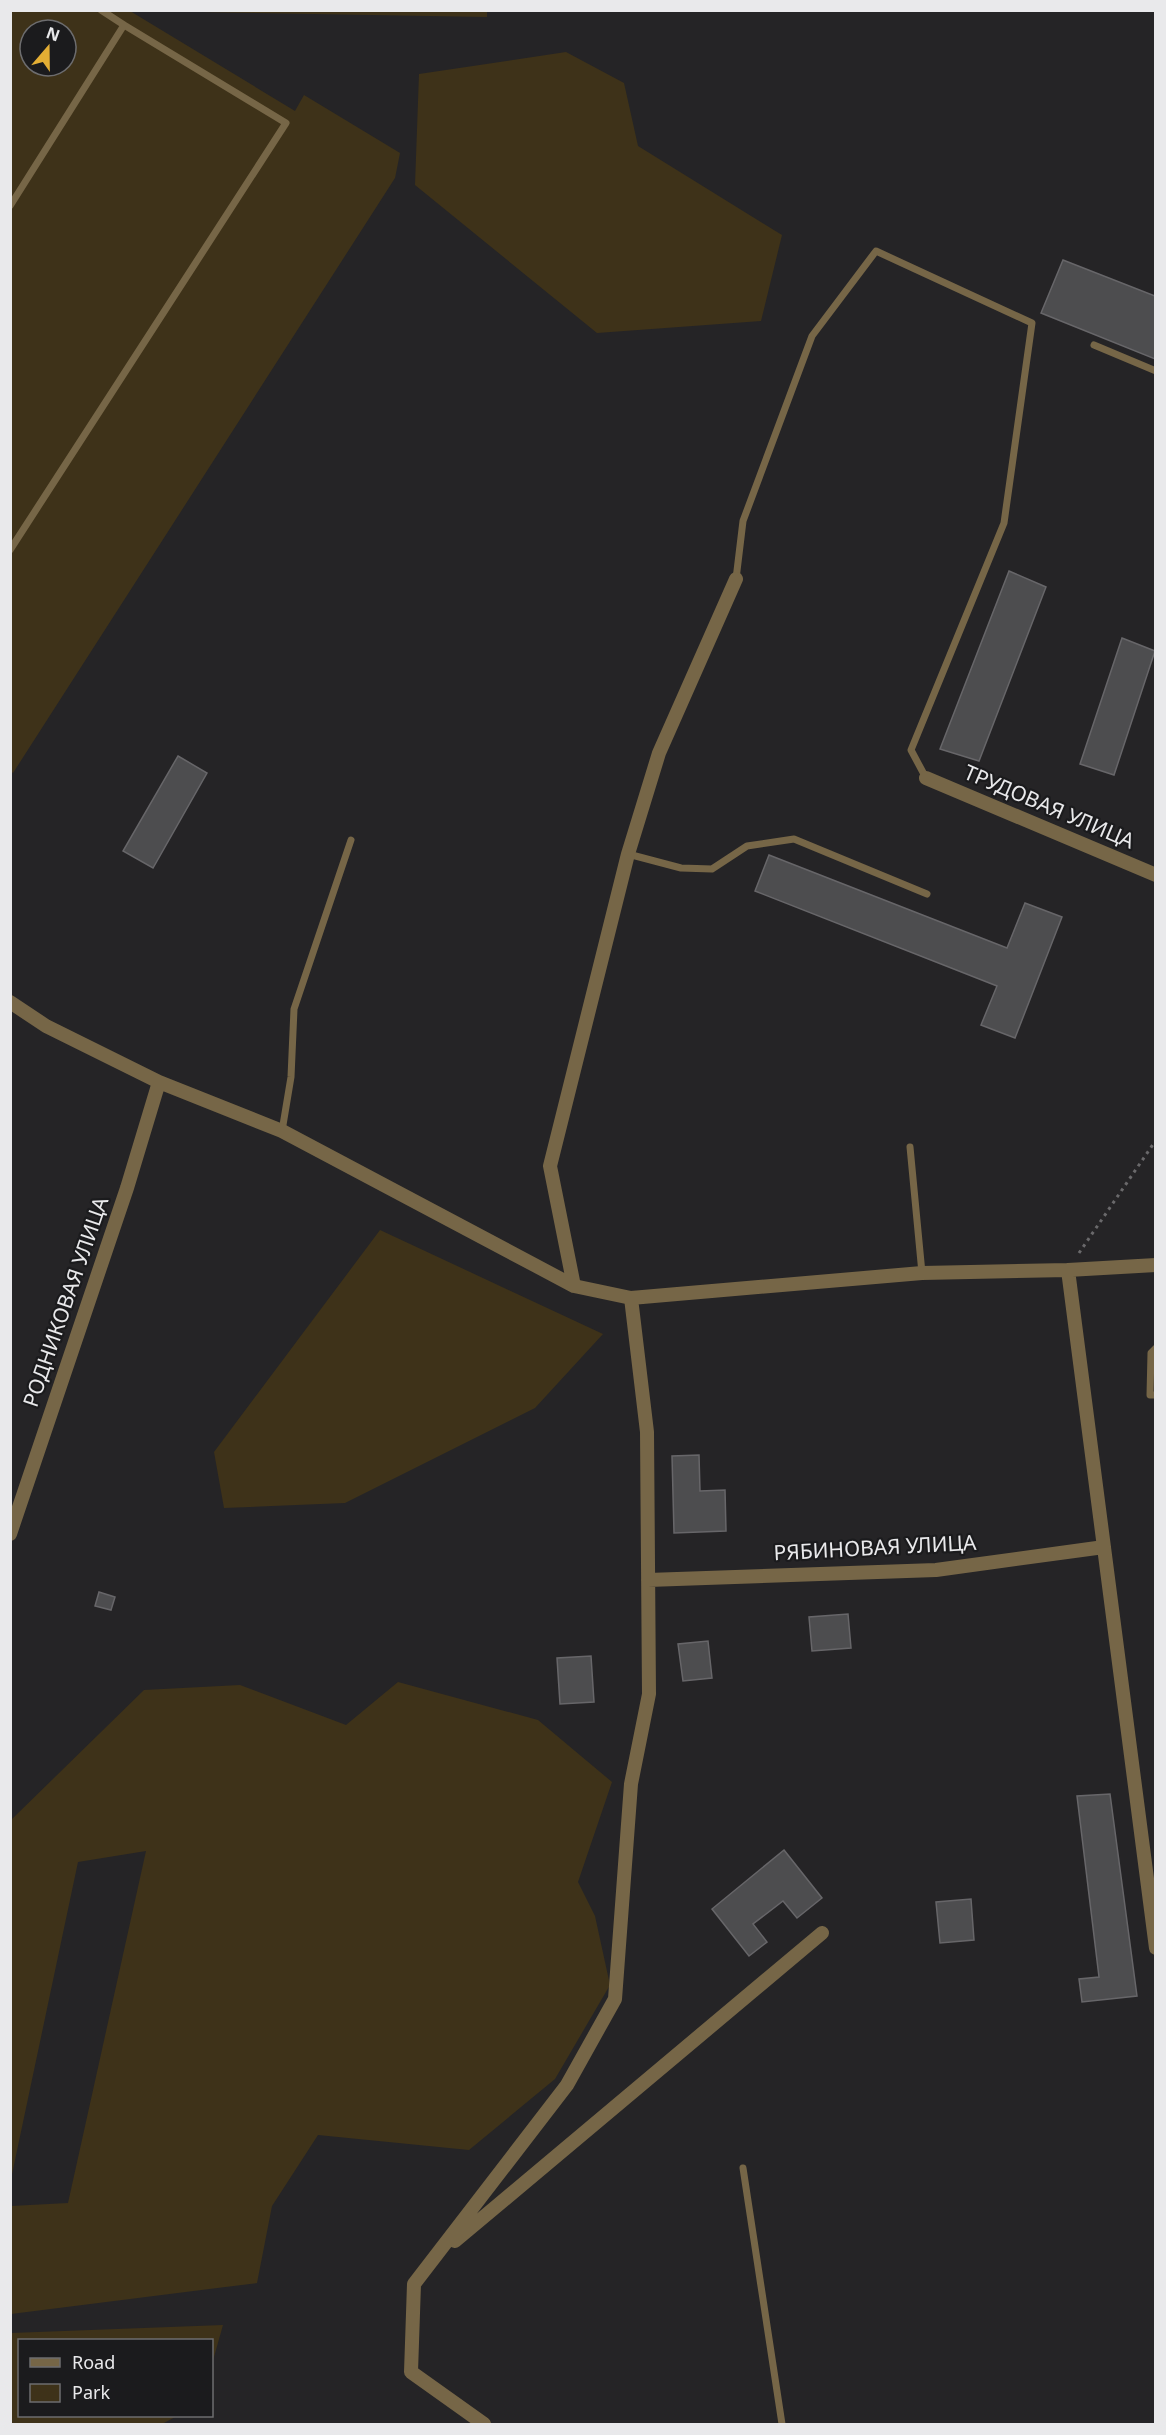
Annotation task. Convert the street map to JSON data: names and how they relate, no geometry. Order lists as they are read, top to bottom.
{
  "streets": {
    "street": ["ТРУДОВАЯ УЛИЦА", "РОДНИКОВАЯ УЛИЦА", "РЯБИНОВАЯ УЛИЦА"]
  },
  "legend": ["Road", "Park"],
  "north": "top"
}
